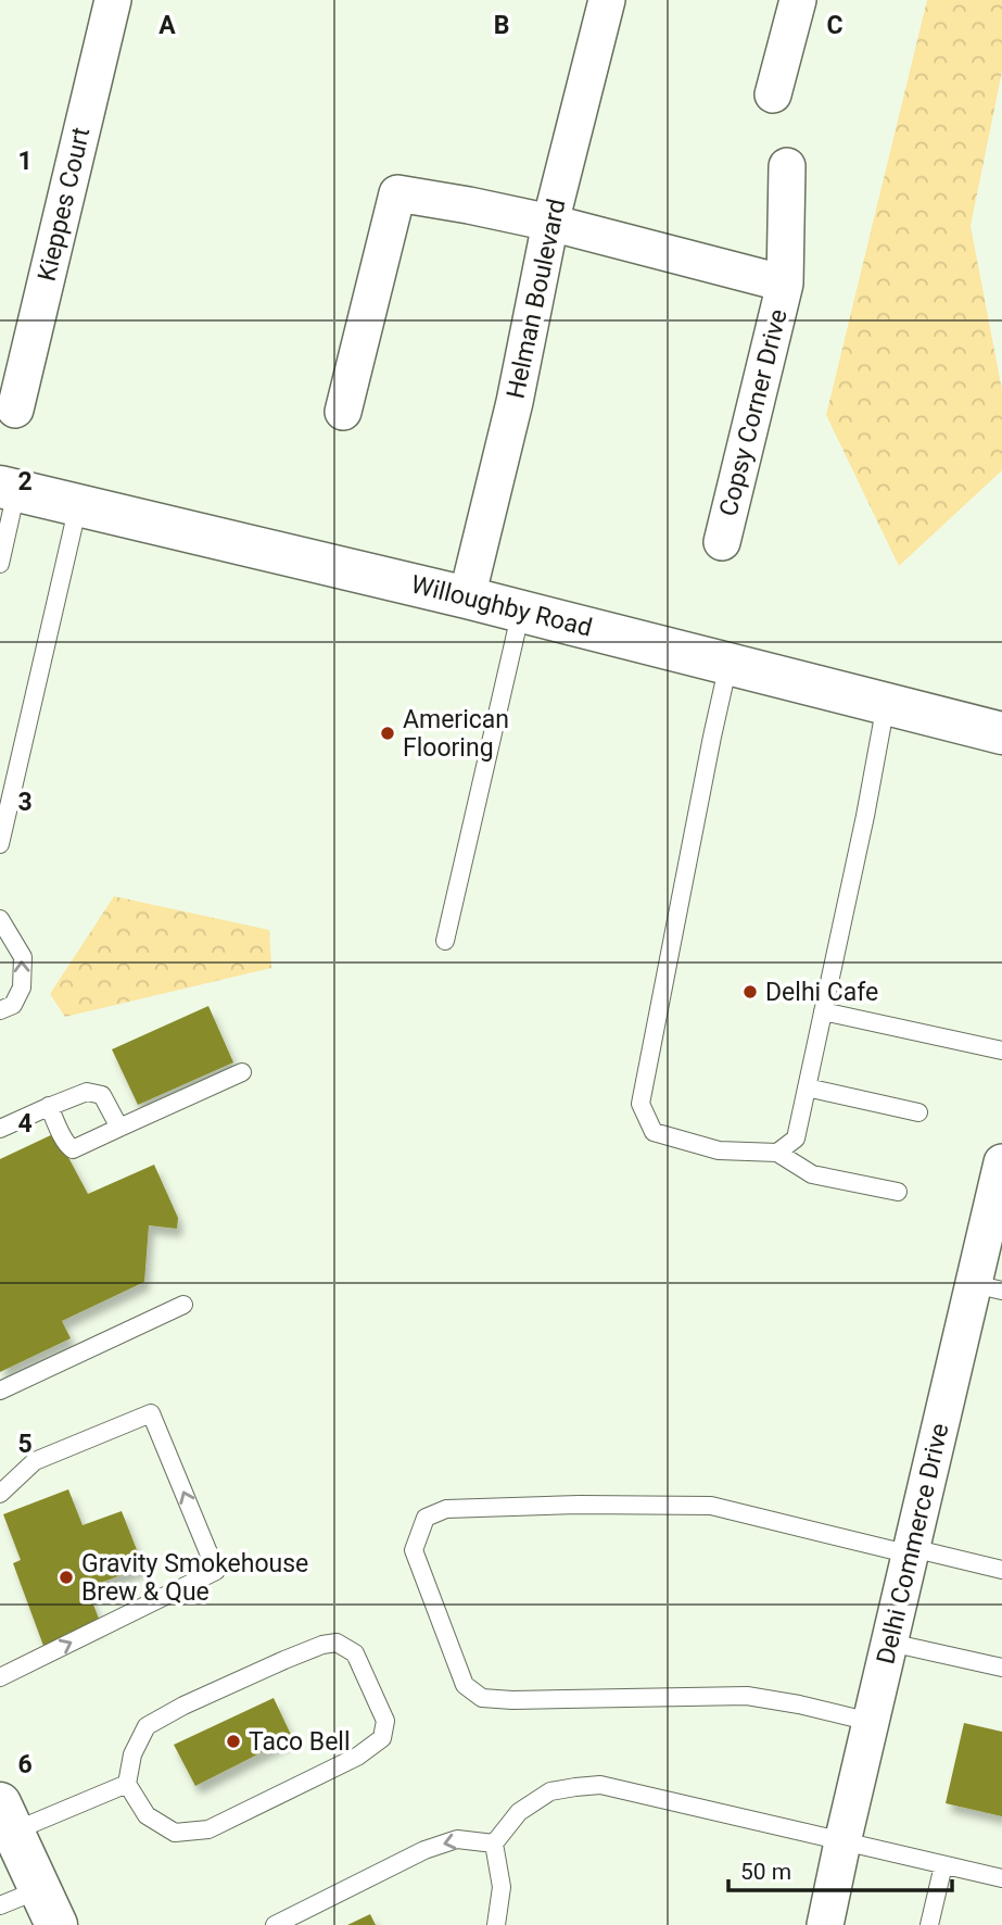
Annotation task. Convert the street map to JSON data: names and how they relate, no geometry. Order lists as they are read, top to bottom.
{
  "streets": {
    "street": [
      "Kieppes Court",
      "Helman Boulevard",
      "Copsy Corner Drive",
      "Willoughby Road",
      "Delhi Commerce Drive"
    ]
  },
  "crossings": [
    ["Helman Boulevard", "Copsy Corner Drive"],
    ["Helman Boulevard", "Willoughby Road"]
  ],
  "places": [
    "American Flooring",
    "Delhi Cafe",
    "Gravity Smokehouse Brew & Que",
    "Taco Bell"
  ],
  "scale_bar": "50 m",
  "grid": {
    "columns": ["A", "B", "C"],
    "rows": [
      "1",
      "2",
      "3",
      "4",
      "5",
      "6"
    ]
  }
}
